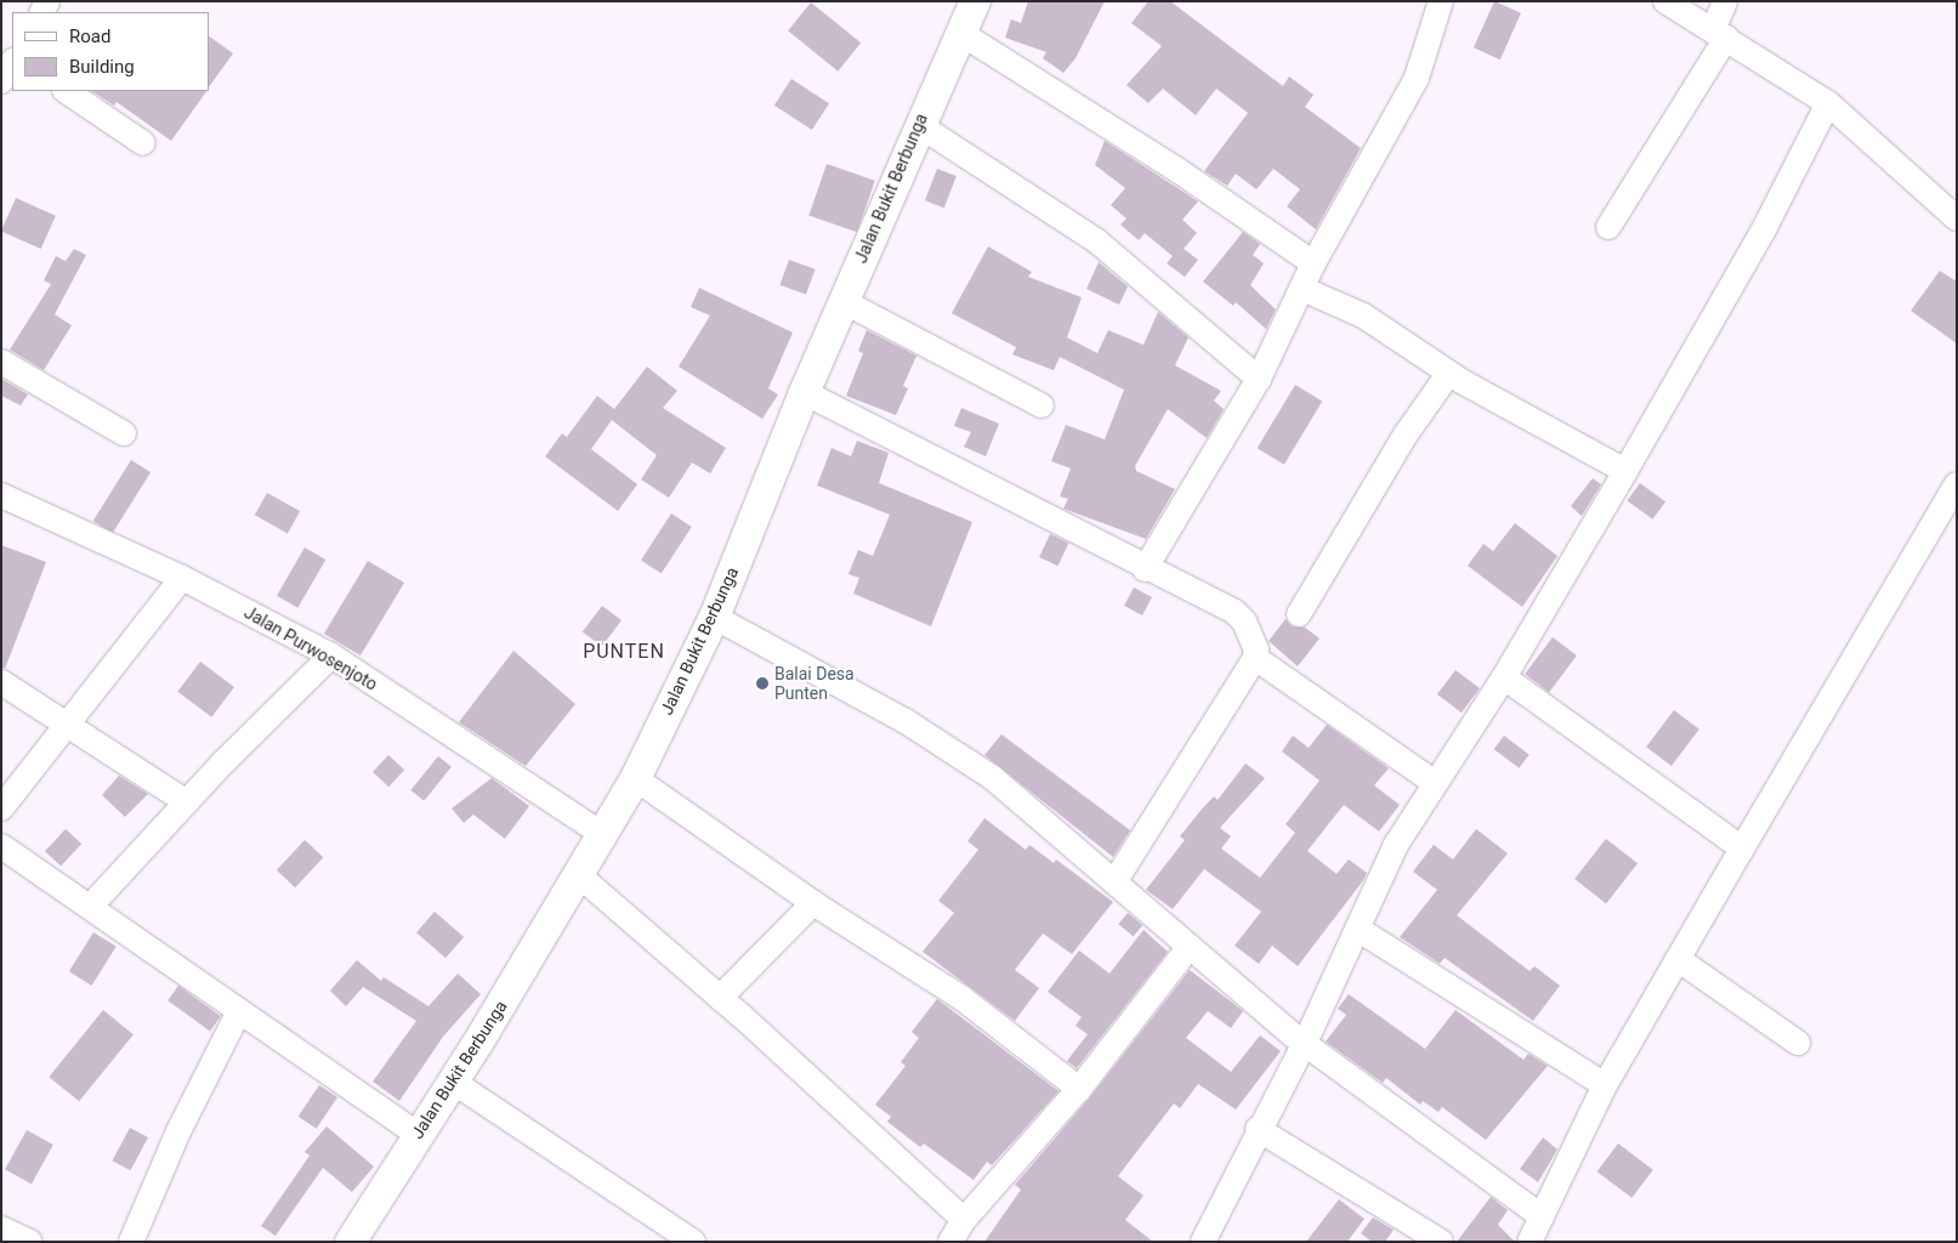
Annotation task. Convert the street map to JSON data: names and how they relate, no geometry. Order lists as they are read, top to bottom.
{
  "streets": {
    "main road": ["Jalan Bukit Berbunga"],
    "street": ["Jalan Purwosenjoto"]
  },
  "crossings": [
    ["Jalan Bukit Berbunga", "Jalan Purwosenjoto"]
  ],
  "districts": ["PUNTEN"],
  "places": ["Balai Desa Punten"],
  "legend": ["Road", "Building"]
}
